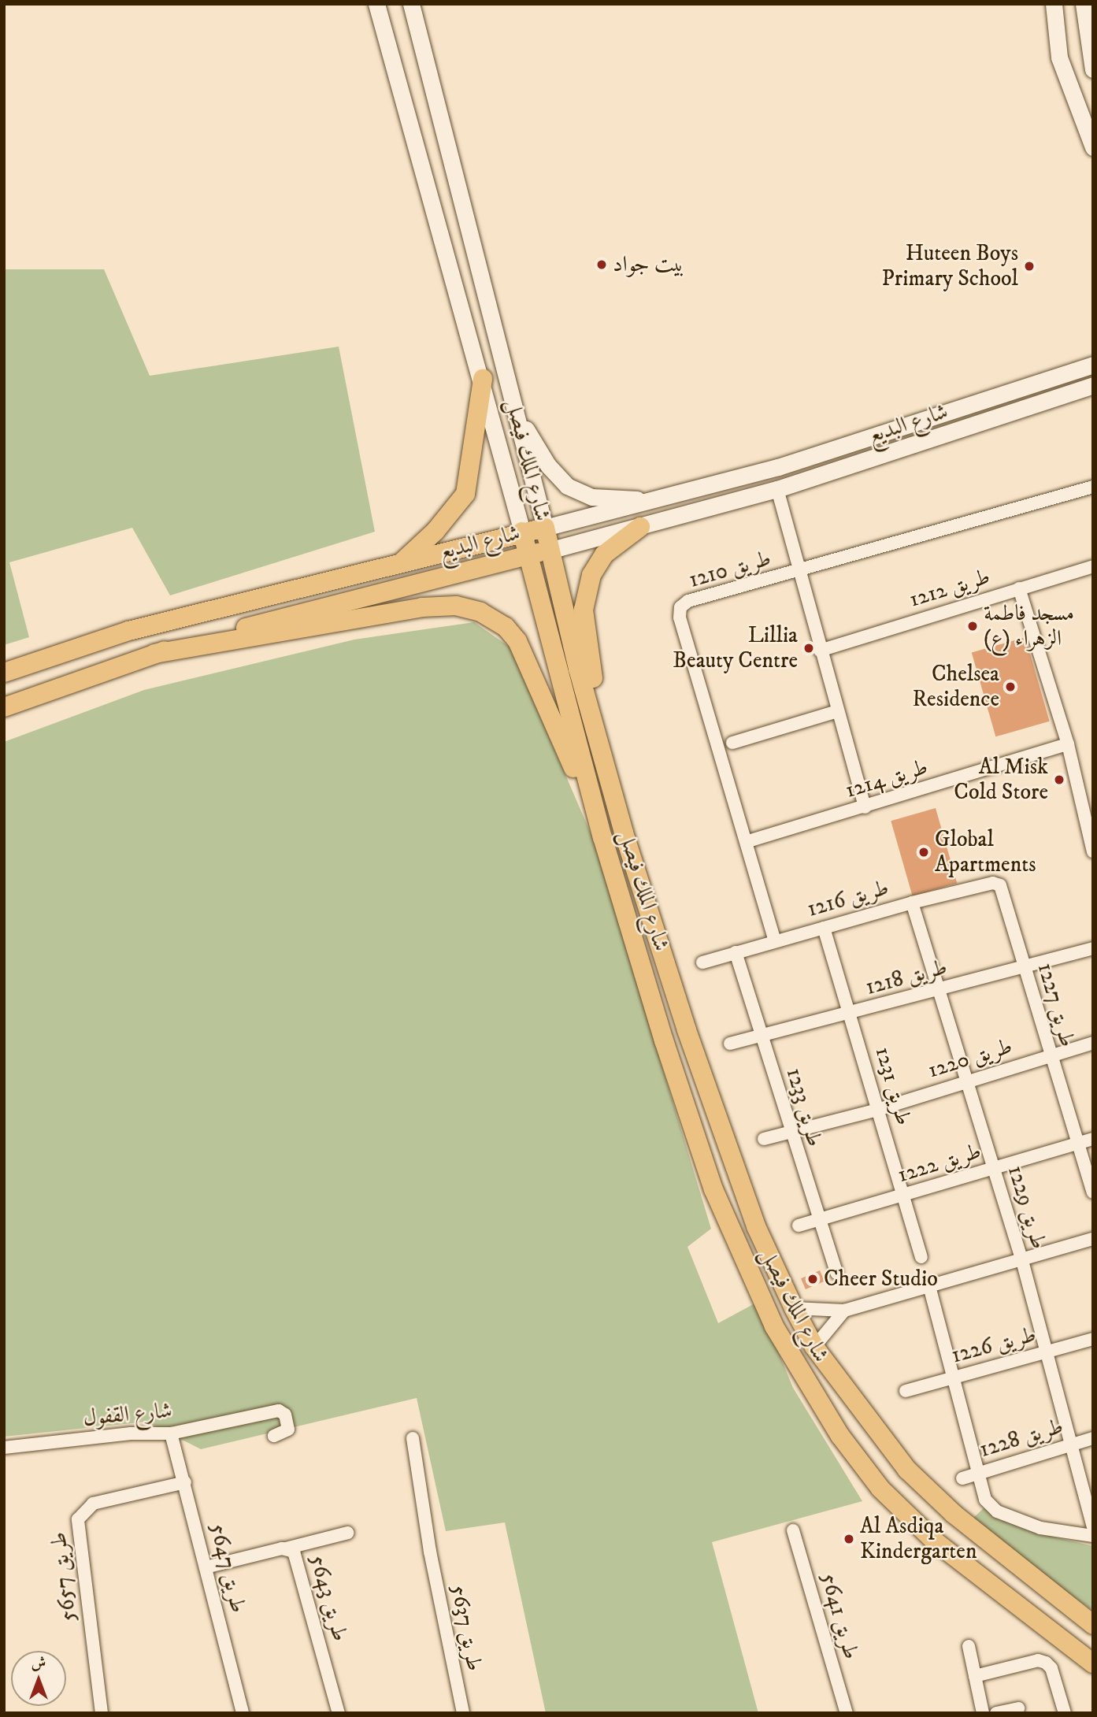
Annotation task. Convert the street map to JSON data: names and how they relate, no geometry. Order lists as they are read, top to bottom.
{
  "streets": {
    "main road": ["شارع البديع", "شارع الملك فيصل"],
    "street": [
      "طريق 1210",
      "طريق 1212",
      "طريق 1214",
      "طريق 1216",
      "طريق 1218",
      "طريق 1227",
      "طريق 1220",
      "طريق 1231",
      "طريق 1233",
      "طريق 1222",
      "طريق 1229",
      "طريق 1226",
      "شارع القفول",
      "طريق 1228",
      "طريق 5647",
      "طريق 5657",
      "طريق 5643",
      "طريق 5641",
      "طريق 5637"
    ]
  },
  "crossings": [
    ["شارع البديع", "شارع الملك فيصل"],
    ["طريق 1210", "طريق 1214"],
    ["طريق 1210", "طريق 1216"],
    ["طريق 1216", "طريق 1227"],
    ["طريق 1216", "طريق 1231"],
    ["طريق 1216", "طريق 1233"],
    ["طريق 1216", "طريق 1229"],
    ["طريق 1218", "طريق 1227"],
    ["طريق 1218", "طريق 1231"],
    ["طريق 1218", "طريق 1233"],
    ["طريق 1218", "طريق 1229"],
    ["طريق 1227", "طريق 1220"],
    ["طريق 1227", "طريق 1222"],
    ["طريق 1220", "طريق 1231"],
    ["طريق 1220", "طريق 1233"],
    ["طريق 1220", "طريق 1229"],
    ["طريق 1231", "طريق 1222"],
    ["طريق 1233", "طريق 1222"],
    ["طريق 1222", "طريق 1229"],
    ["طريق 1229", "طريق 1226"],
    ["طريق 1229", "طريق 1228"],
    ["شارع القفول", "طريق 5647"],
    ["طريق 5647", "طريق 5657"],
    ["طريق 5647", "طريق 5643"]
  ],
  "places": [
    "بيت جواد",
    "Huteen Boys Primary School",
    "مسجد فاطمة الزهراء (ع)",
    "Lillia Beauty Centre",
    "Chelsea Residence",
    "Al Misk Cold Store",
    "Global Apartments",
    "Cheer Studio",
    "Al Asdiqa Kindergarten"
  ],
  "north": "top"
}
